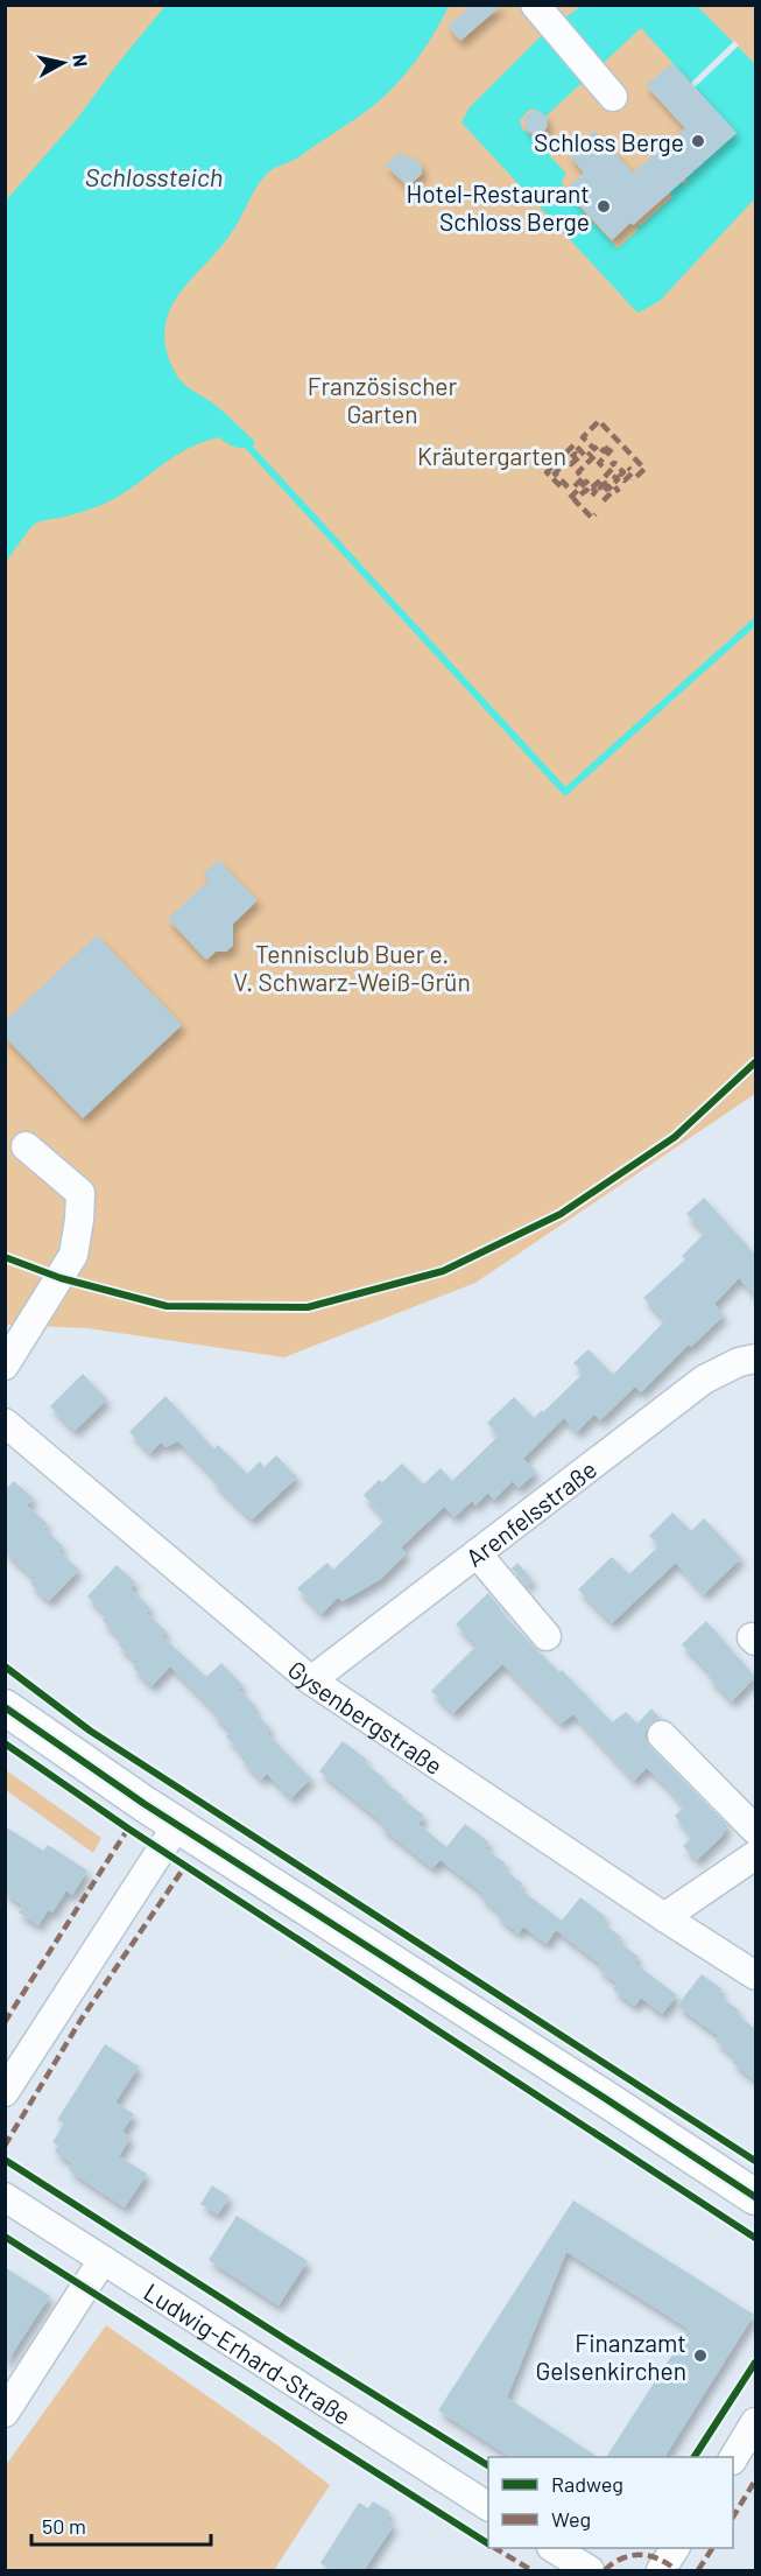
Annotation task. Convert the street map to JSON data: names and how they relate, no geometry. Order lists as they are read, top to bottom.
{
  "streets": {
    "street": ["Arenfelsstraße", "Gysenbergstraße", "Ludwig-Erhard-Straße"]
  },
  "crossings": [
    ["Arenfelsstraße", "Gysenbergstraße"]
  ],
  "water": ["Schlossteich"],
  "parks": ["Französischer Garten", "Kräutergarten", "Tennisclub Buer e. V. Schwarz-Weiß-Grün"],
  "places": ["Schloss Berge", "Hotel-Restaurant Schloss Berge", "Finanzamt Gelsenkirchen"],
  "legend": ["Radweg", "Weg"],
  "scale_bar": "50 m",
  "north": "right"
}
